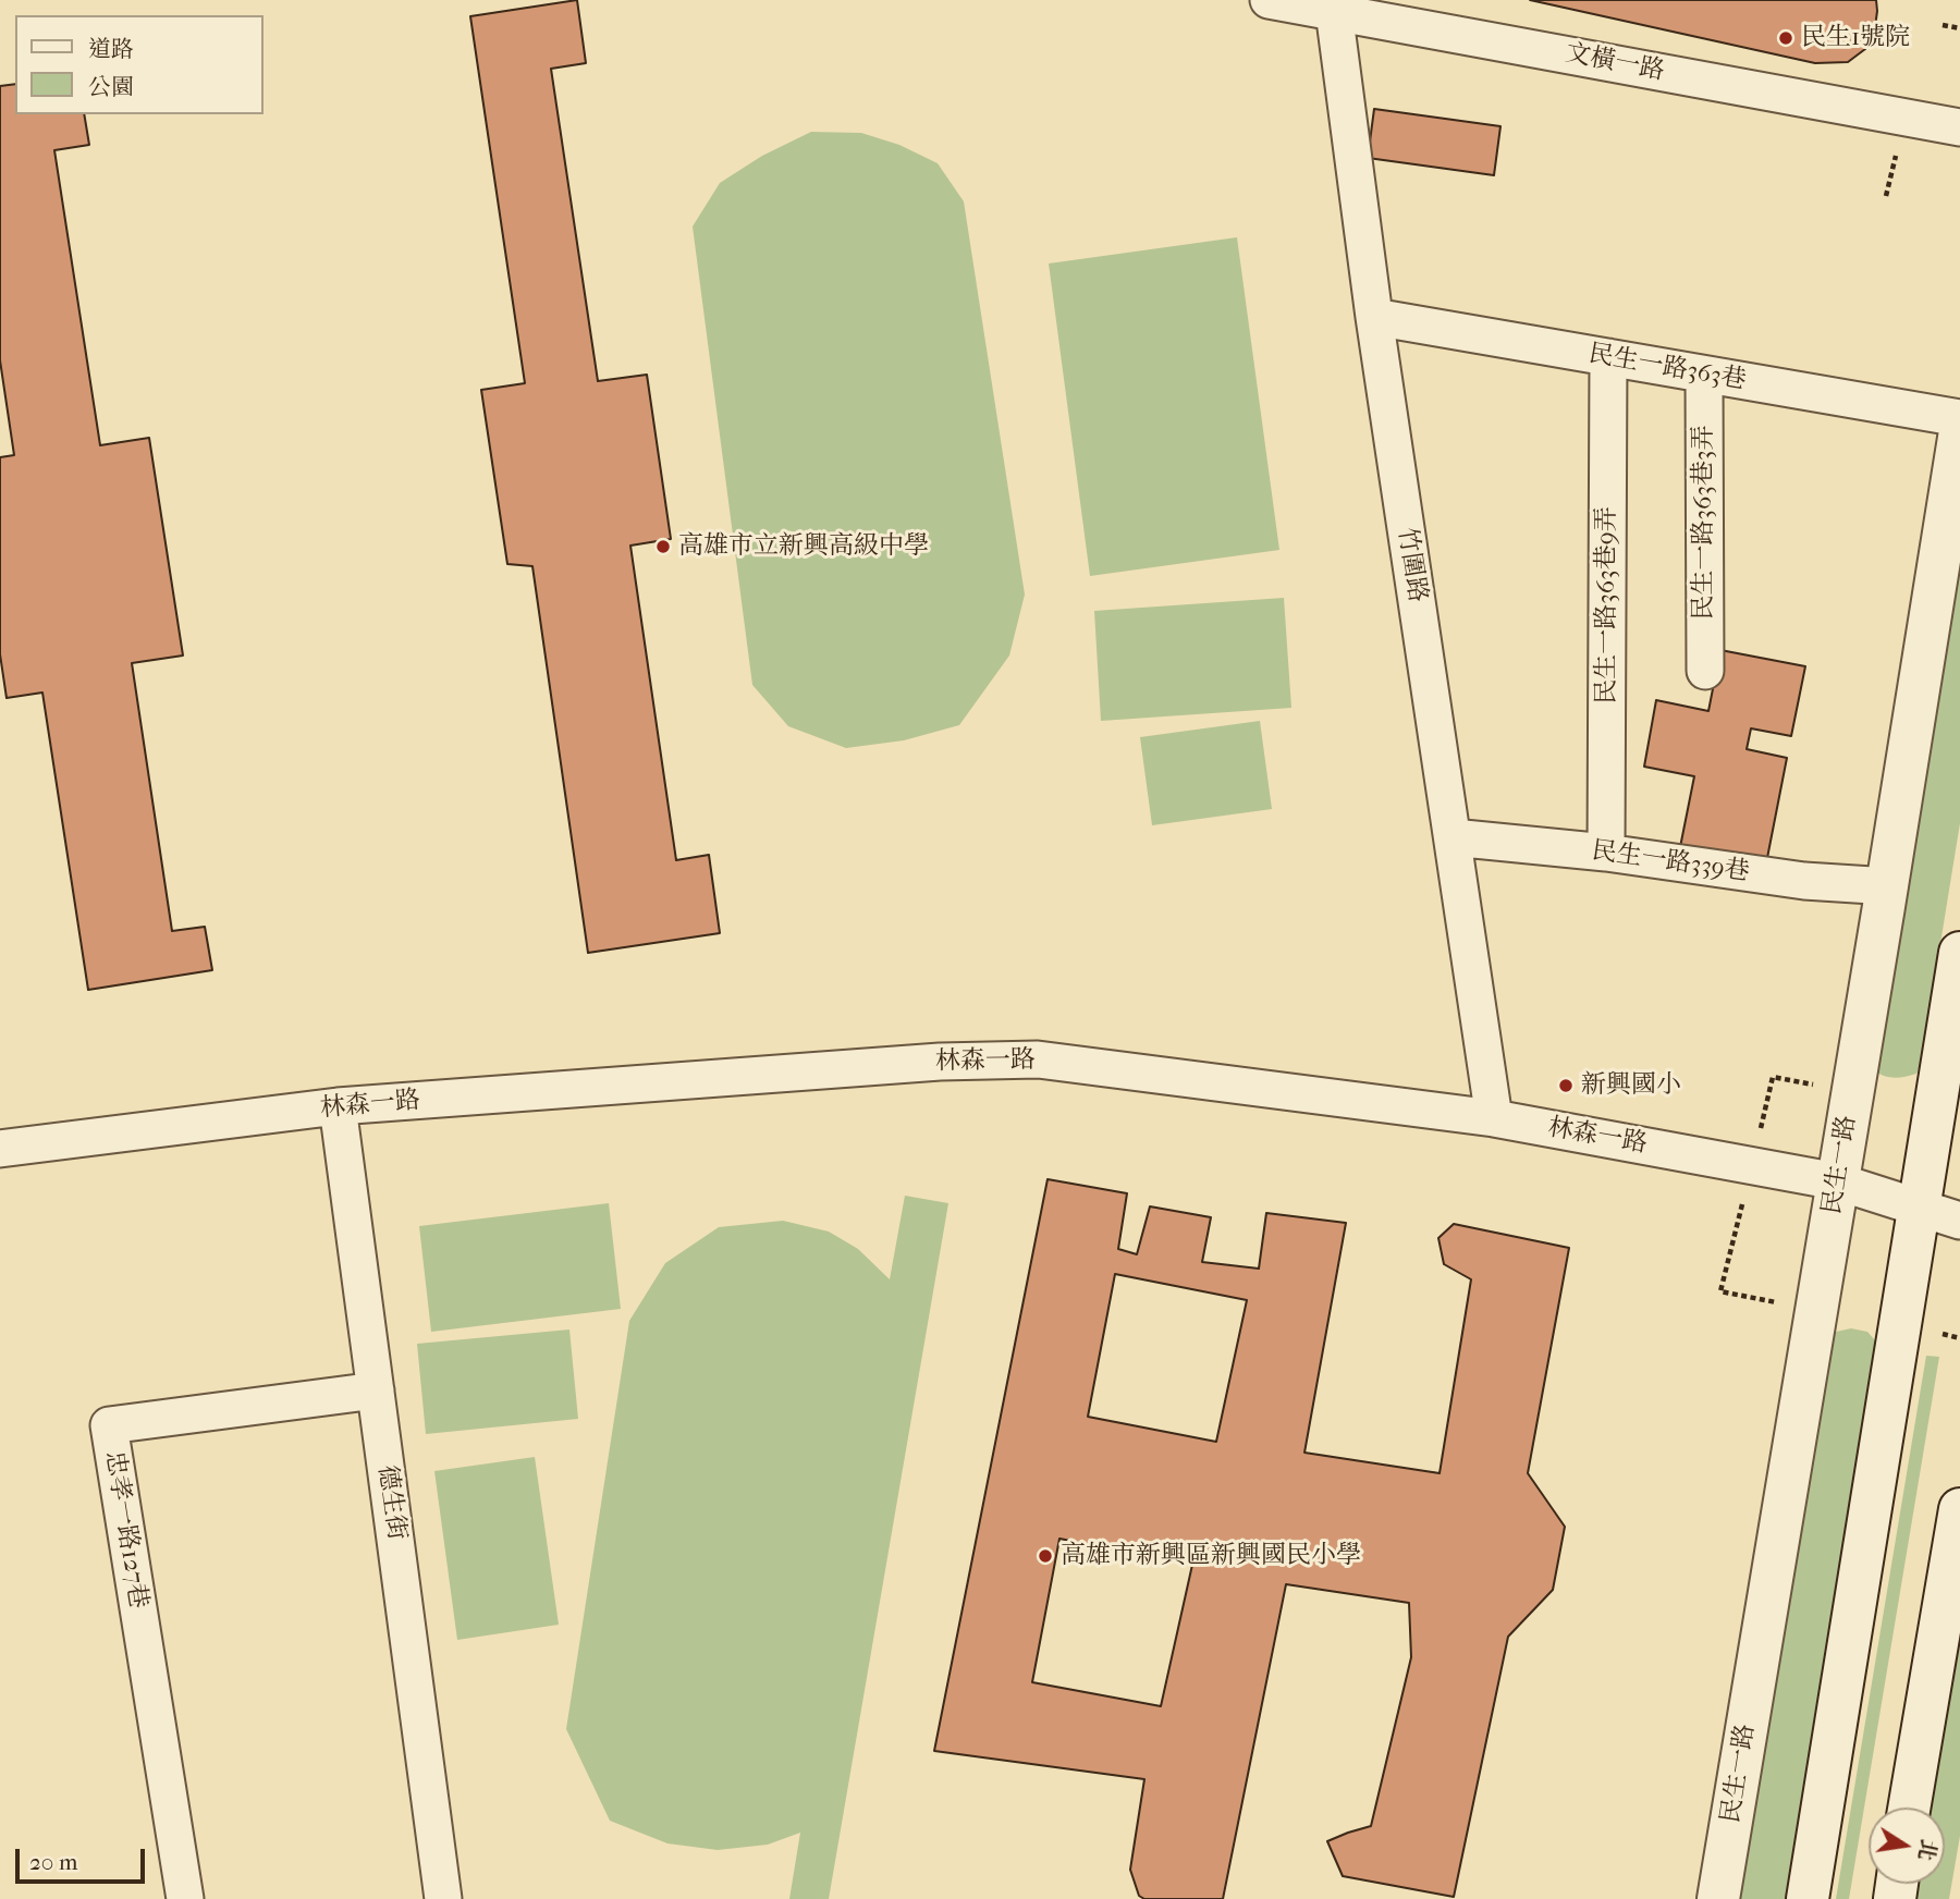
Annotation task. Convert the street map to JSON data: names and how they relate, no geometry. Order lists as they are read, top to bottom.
{
  "streets": {
    "street": [
      "文橫一路",
      "民生一路363巷",
      "民生一路363巷3弄",
      "竹圍路",
      "民生一路363巷9弄",
      "民生一路339巷",
      "林森一路",
      "民生一路",
      "德生街",
      "忠孝一路127巷"
    ]
  },
  "crossings": [
    ["文橫一路", "竹圍路"],
    ["民生一路363巷", "民生一路363巷3弄"],
    ["民生一路363巷", "竹圍路"],
    ["民生一路363巷", "民生一路363巷9弄"],
    ["竹圍路", "民生一路339巷"],
    ["竹圍路", "林森一路"],
    ["民生一路363巷9弄", "民生一路339巷"],
    ["民生一路339巷", "民生一路"],
    ["林森一路", "民生一路"],
    ["林森一路", "德生街"],
    ["德生街", "忠孝一路127巷"]
  ],
  "places": [
    "民生1號院",
    "高雄市立新興高級中學",
    "新興國小",
    "高雄市新興區新興國民小學"
  ],
  "legend": ["道路", "公園"],
  "scale_bar": "20 m",
  "north": "right"
}
